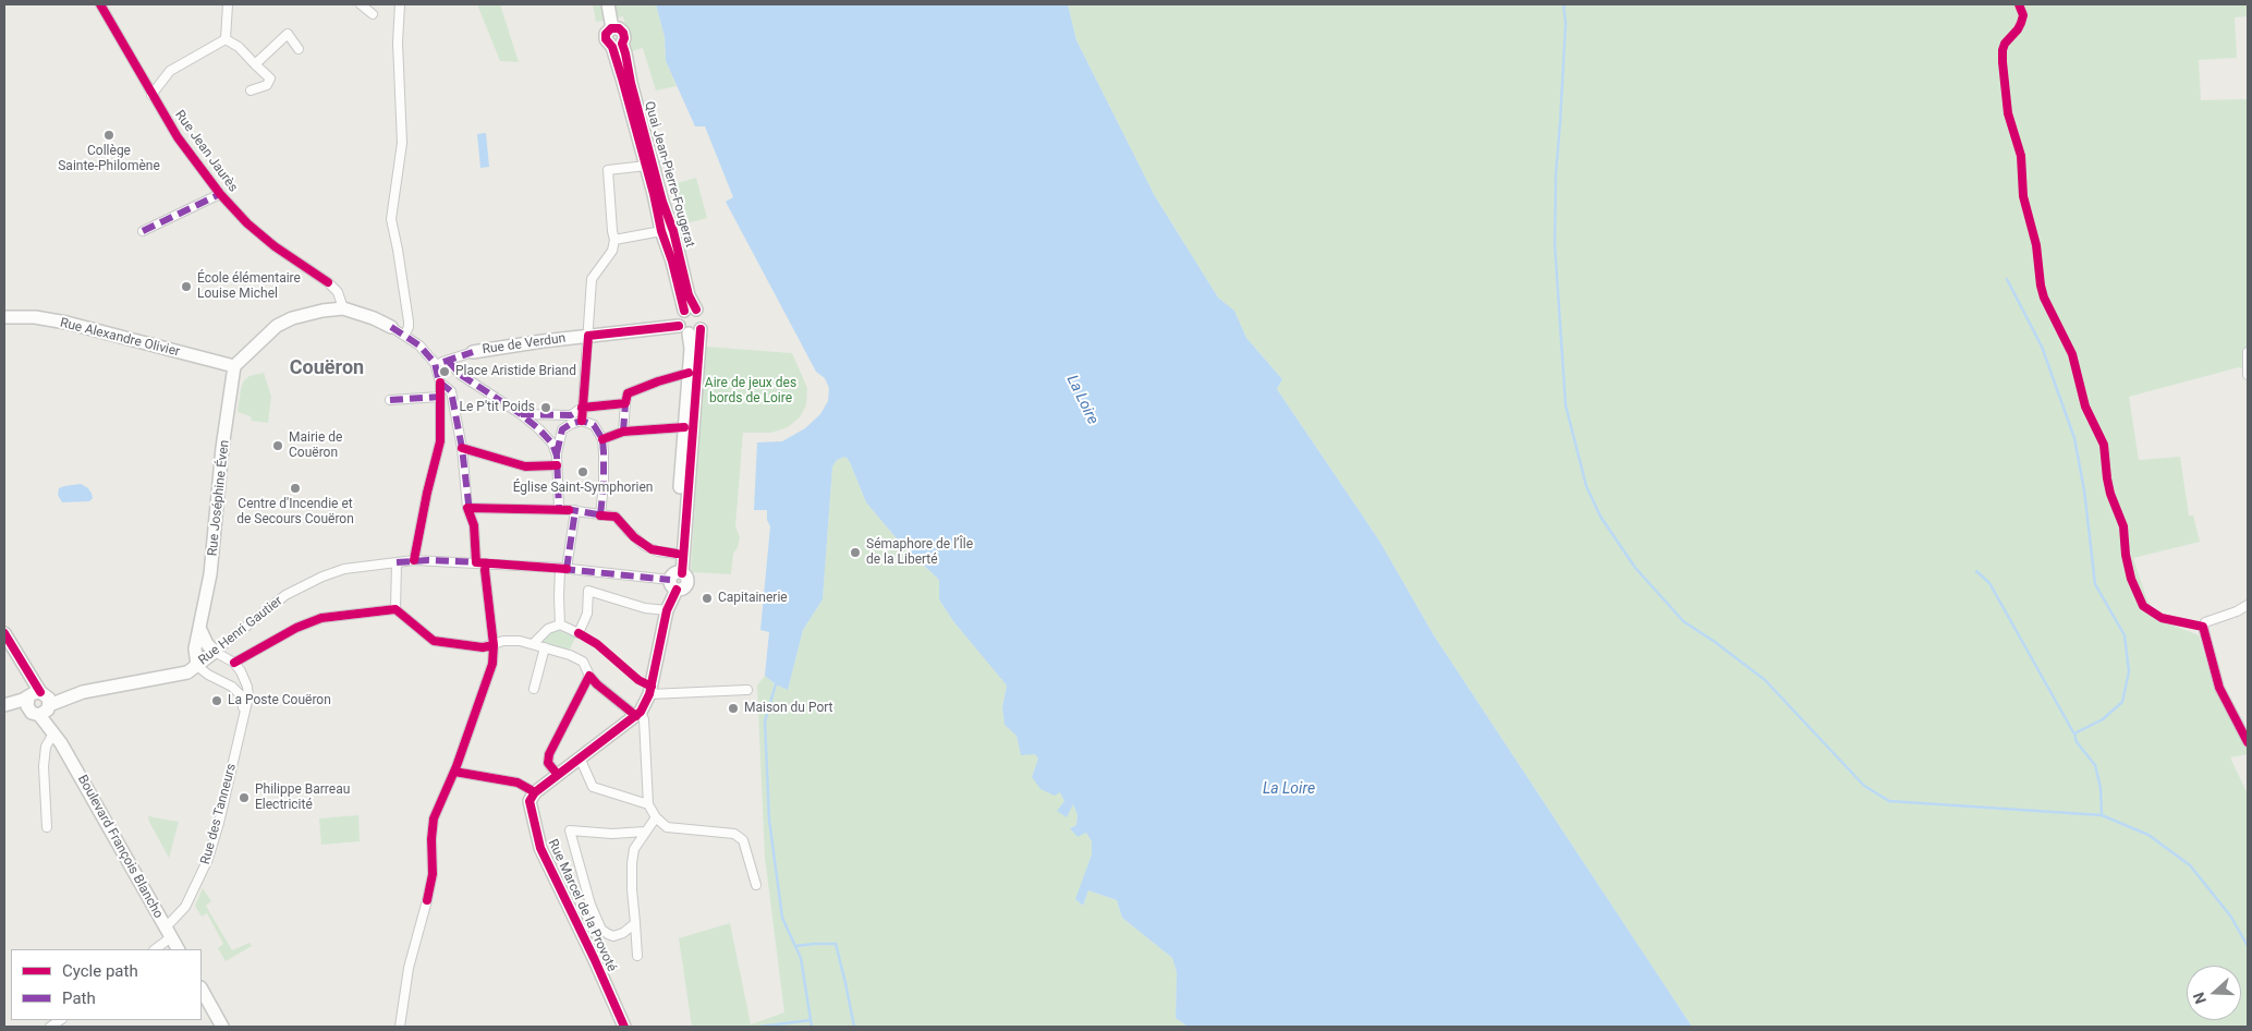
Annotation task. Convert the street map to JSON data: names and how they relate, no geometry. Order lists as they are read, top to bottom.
{
  "streets": {
    "main road": [
      "Quai Jean-Pierre-Fougerat",
      "Rue Alexandre Olivier",
      "Rue de Verdun",
      "Rue Joséphine Éven",
      "Rue Henri Gautier",
      "Boulevard François Blancho",
      "Rue Marcel de la Provoté"
    ],
    "street": ["Rue Jean Jaurès", "Rue des Tanneurs"]
  },
  "crossings": [
    ["Quai Jean-Pierre-Fougerat", "Rue de Verdun"],
    ["Quai Jean-Pierre-Fougerat", "Rue Henri Gautier"],
    ["Rue Alexandre Olivier", "Rue Joséphine Éven"],
    ["Rue Joséphine Éven", "Rue Henri Gautier"],
    ["Rue Henri Gautier", "Boulevard François Blancho"],
    ["Rue des Tanneurs", "Boulevard François Blancho"]
  ],
  "districts": ["Couëron"],
  "water": ["La Loire"],
  "parks": ["Aire de jeux des bords de Loire"],
  "places": [
    "Collège Sainte-Philomène",
    "École élémentaire Louise Michel",
    "Place Aristide Briand",
    "Le P'tit Poids",
    "Mairie de Couëron",
    "Église Saint-Symphorien",
    "Centre d'Incendie et de Secours Couëron",
    "Sémaphore de l’Île de la Liberté",
    "Capitainerie",
    "La Poste Couëron",
    "Maison du Port",
    "Philippe Barreau Electricité"
  ],
  "legend": ["Cycle path", "Path"],
  "north": "left"
}
